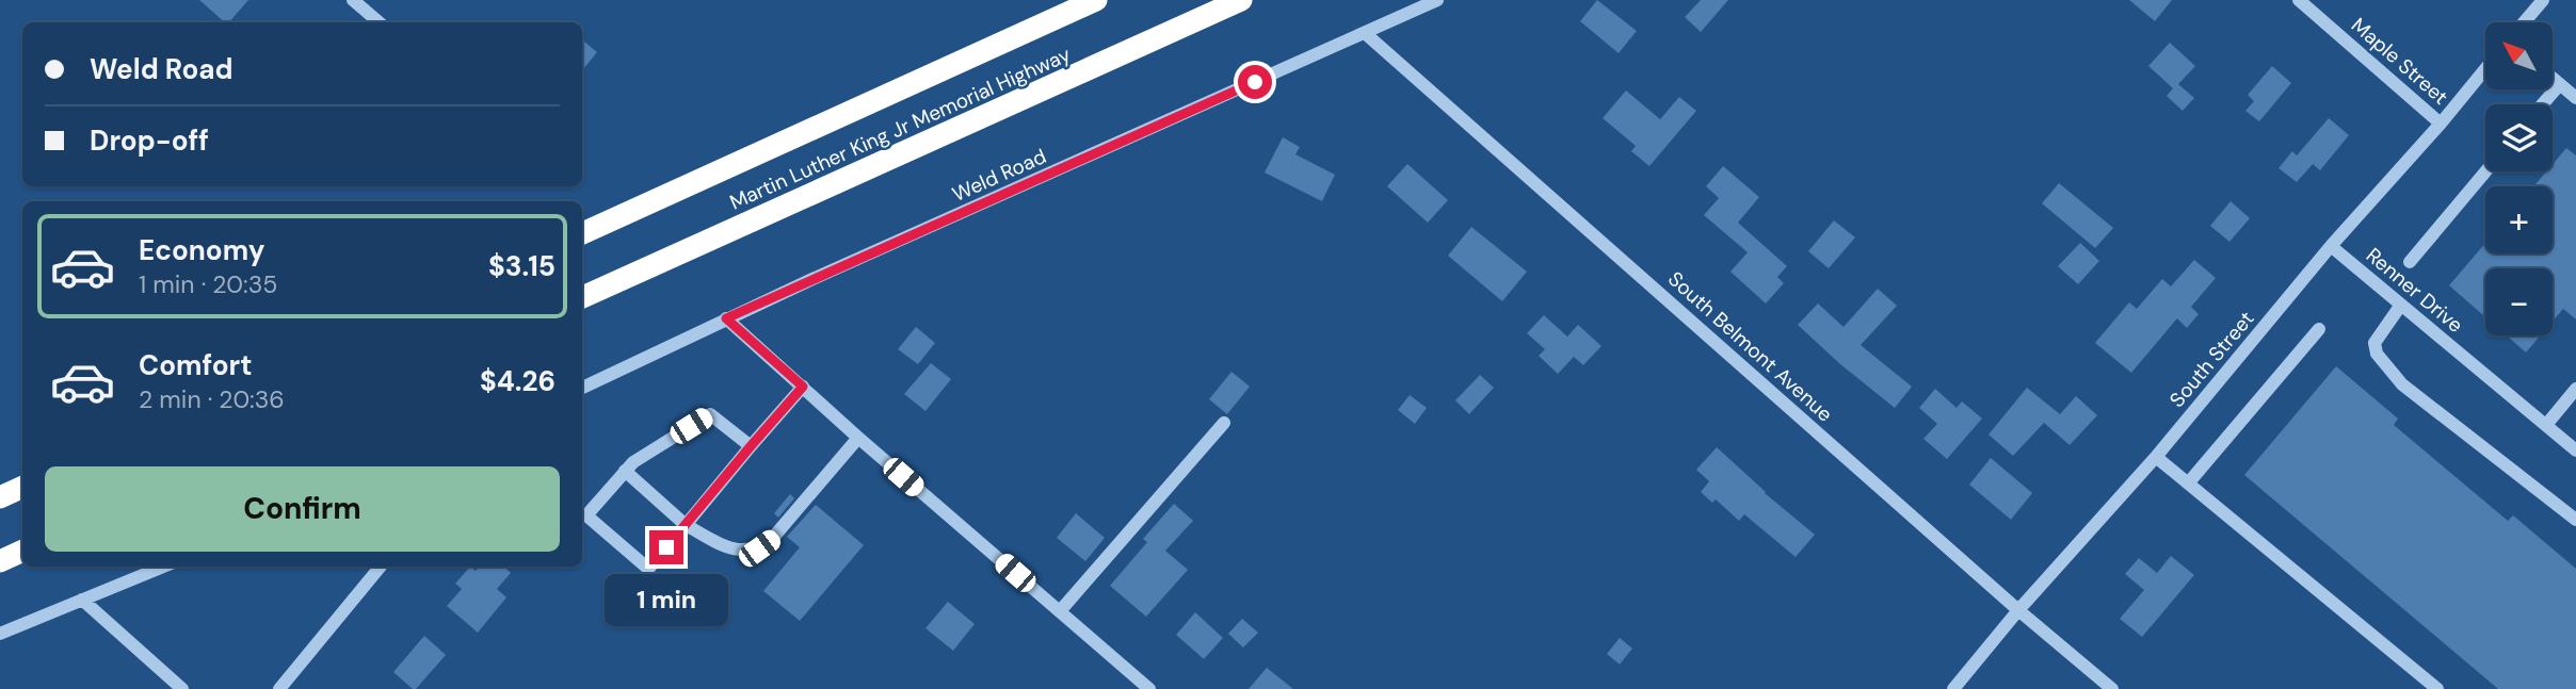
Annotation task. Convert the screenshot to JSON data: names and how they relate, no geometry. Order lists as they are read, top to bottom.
{
  "streets": {
    "highway": ["Martin Luther King Jr Memorial Highway"],
    "street": [
      "Maple Street",
      "Weld Road",
      "Renner Drive",
      "South Belmont Avenue",
      "South Street"
    ]
  },
  "crossings": [
    ["Maple Street", "South Street"],
    ["Weld Road", "South Belmont Avenue"],
    ["Renner Drive", "South Street"],
    ["South Belmont Avenue", "South Street"]
  ],
  "north": "top left",
  "page": {
    "map_buttons": ["+", "−"],
    "banner": ["Weld Road", "Drop-off"],
    "list": [
      {
        "name": "Economy",
        "note": "1 min · 20:35",
        "value": "$3.15"
      },
      {
        "name": "Comfort",
        "note": "2 min · 20:36",
        "value": "$4.26"
      }
    ],
    "buttons": "Confirm",
    "bubble": "1 min"
  }
}
